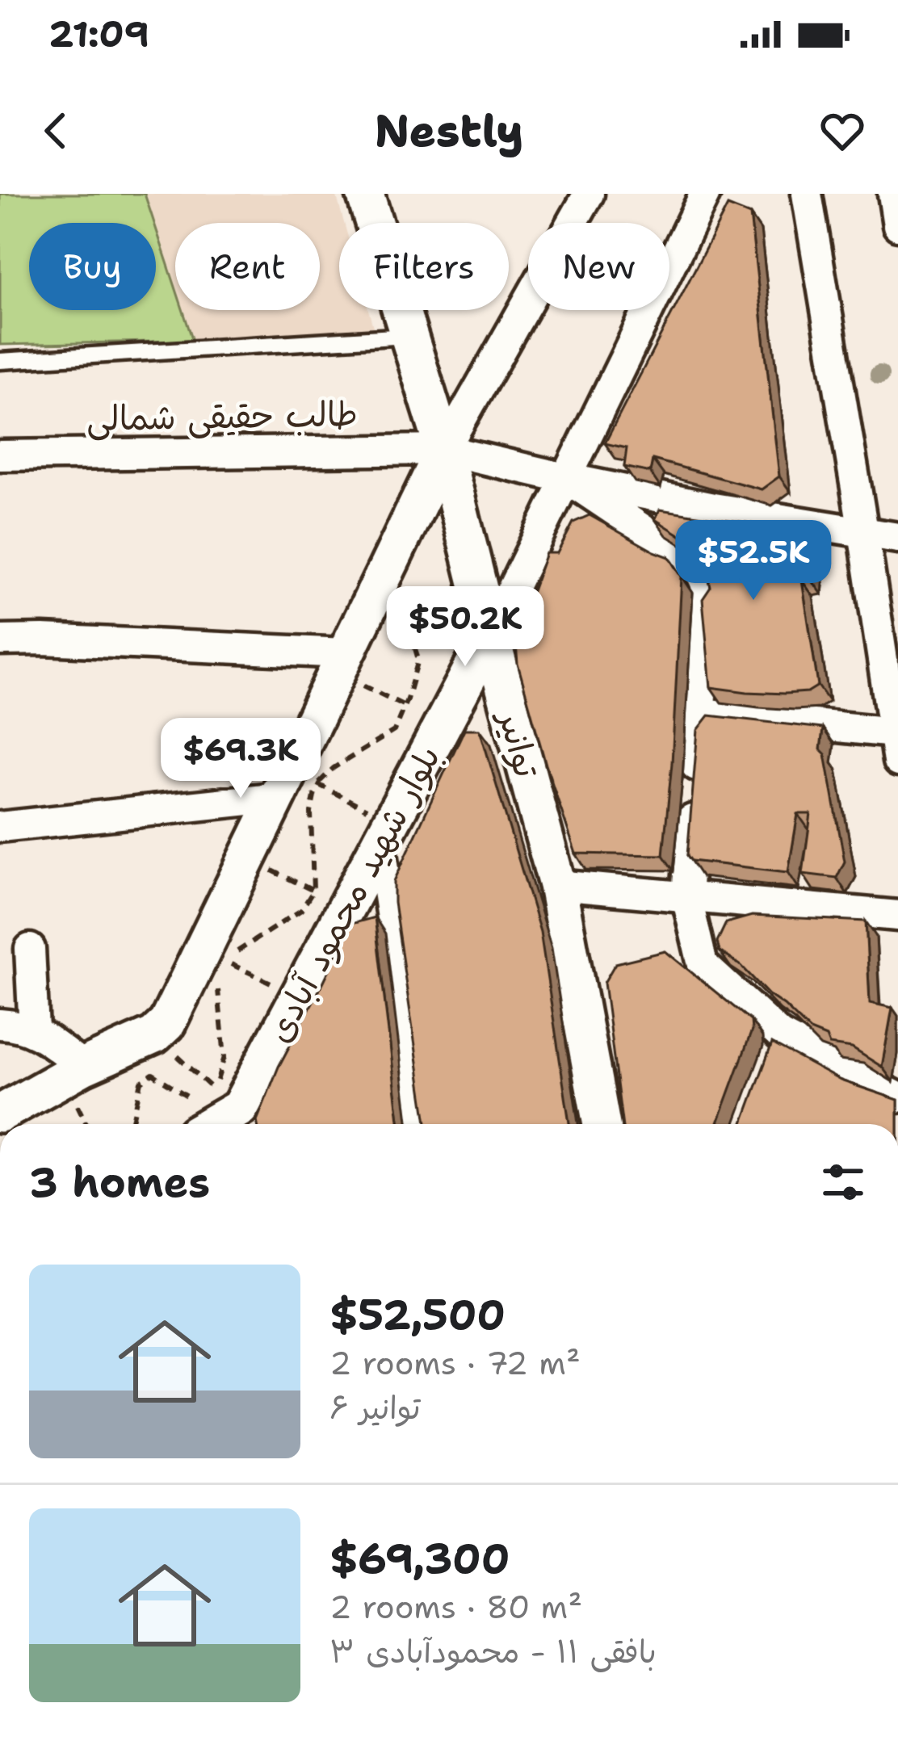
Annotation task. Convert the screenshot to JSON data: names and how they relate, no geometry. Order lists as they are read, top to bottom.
{
  "streets": {
    "street": ["طالب حقیقی شمالی", "توانیر", "بلوار شهید محمود آبادی"]
  },
  "crossings": [
    ["طالب حقیقی شمالی", "توانیر"],
    ["توانیر", "بلوار شهید محمود آبادی"]
  ],
  "page": {
    "status": "21:09",
    "header": "Nestly",
    "chip": [
      "Buy",
      "Rent",
      "Filters",
      "New"
    ],
    "price": ["$52.5K", "$50.2K", "$69.3K"],
    "heading": "3 homes",
    "list": [
      {
        "name": "$52,500",
        "note": "2 rooms · 72 m² · توانیر ۶"
      },
      {
        "name": "$69,300",
        "note": "2 rooms · 80 m² · بافقی ۱۱ - محمودآبادی ۳"
      }
    ]
  }
}
